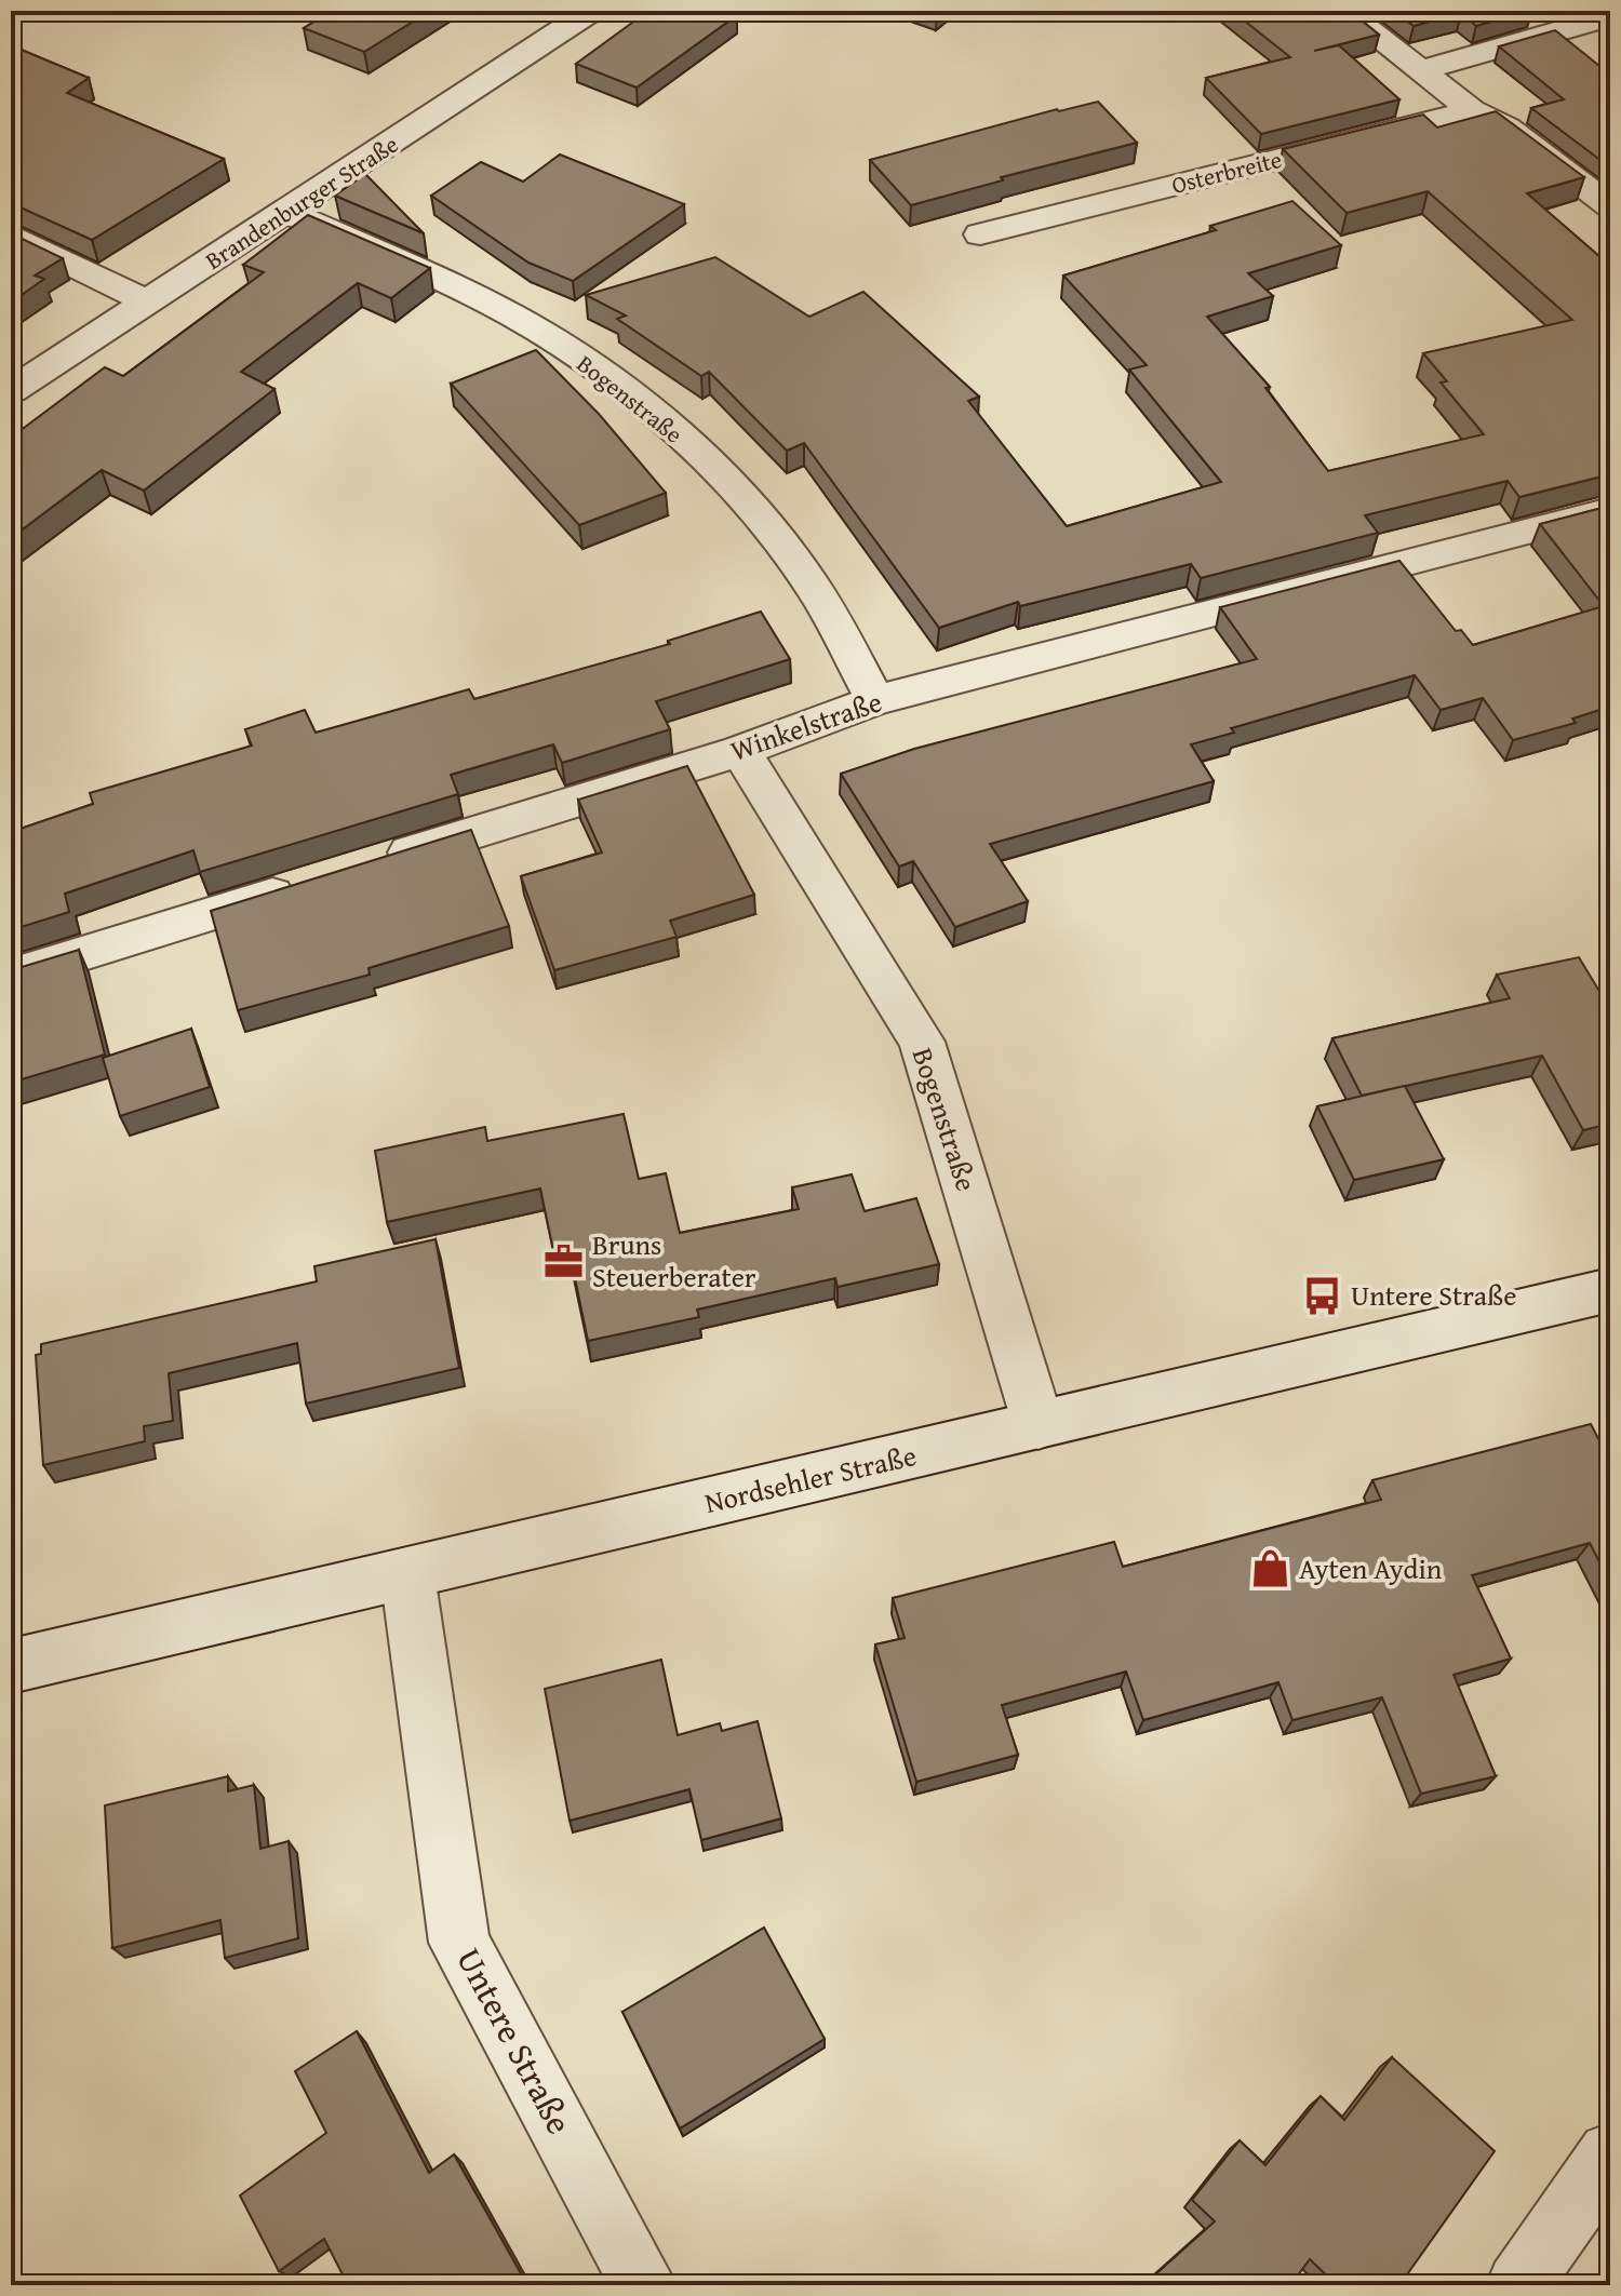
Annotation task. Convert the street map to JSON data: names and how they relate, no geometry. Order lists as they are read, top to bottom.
{
  "streets": {
    "street": [
      "Osterbreite",
      "Brandenburger Straße",
      "Bogenstraße",
      "Winkelstraße",
      "Nordsehler Straße",
      "Untere Straße"
    ]
  },
  "crossings": [
    ["Brandenburger Straße", "Bogenstraße"],
    ["Bogenstraße", "Winkelstraße"],
    ["Bogenstraße", "Nordsehler Straße"],
    ["Nordsehler Straße", "Untere Straße"]
  ],
  "places": {
    "office": ["Bruns Steuerberater"],
    "bus stop": ["Untere Straße"],
    "shop": ["Ayten Aydin"]
  }
}
